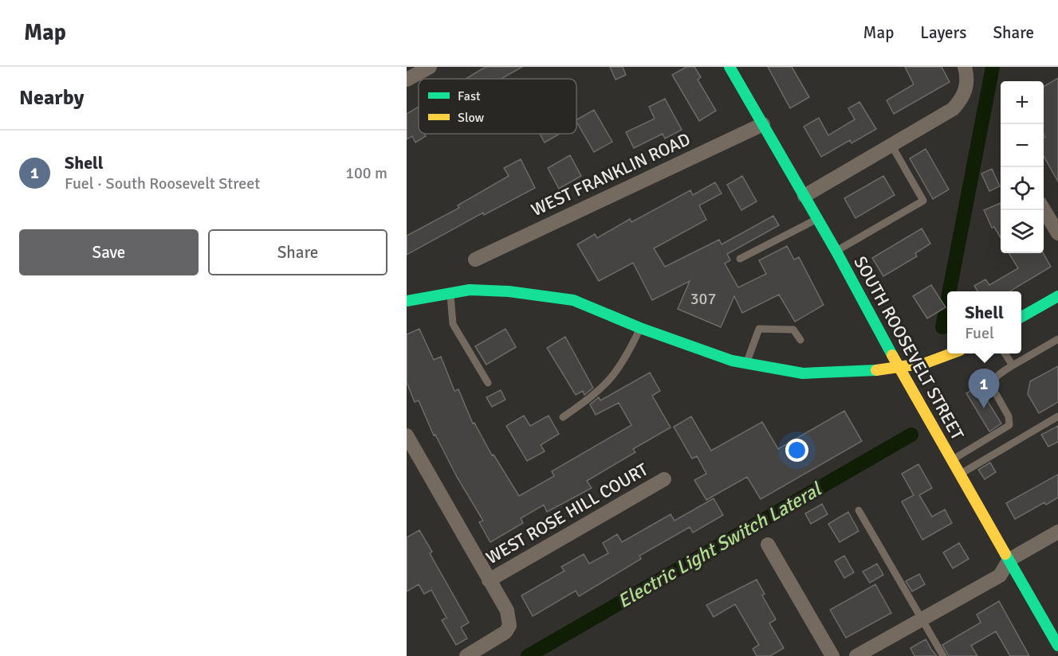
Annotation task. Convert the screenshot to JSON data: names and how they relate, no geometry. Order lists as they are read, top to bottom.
{
  "streets": {
    "street": ["WEST FRANKLIN ROAD", "SOUTH ROOSEVELT STREET", "WEST ROSE HILL COURT"]
  },
  "crossings": [
    ["WEST FRANKLIN ROAD", "SOUTH ROOSEVELT STREET"]
  ],
  "water": ["Electric Light Switch Lateral"],
  "house_numbers": ["307"],
  "legend": ["Fast", "Slow"],
  "page": {
    "header": "Map",
    "nav": ["Map", "Layers", "Share"],
    "heading": "Nearby",
    "map_buttons": ["+", "−"],
    "list": [
      {
        "mark": "1",
        "name": "Shell",
        "note": "Fuel · South Roosevelt Street",
        "value": "100 m"
      }
    ],
    "buttons": ["Save", "Share"],
    "popup": ["Shell", "Fuel"],
    "pins": "1"
  }
}
